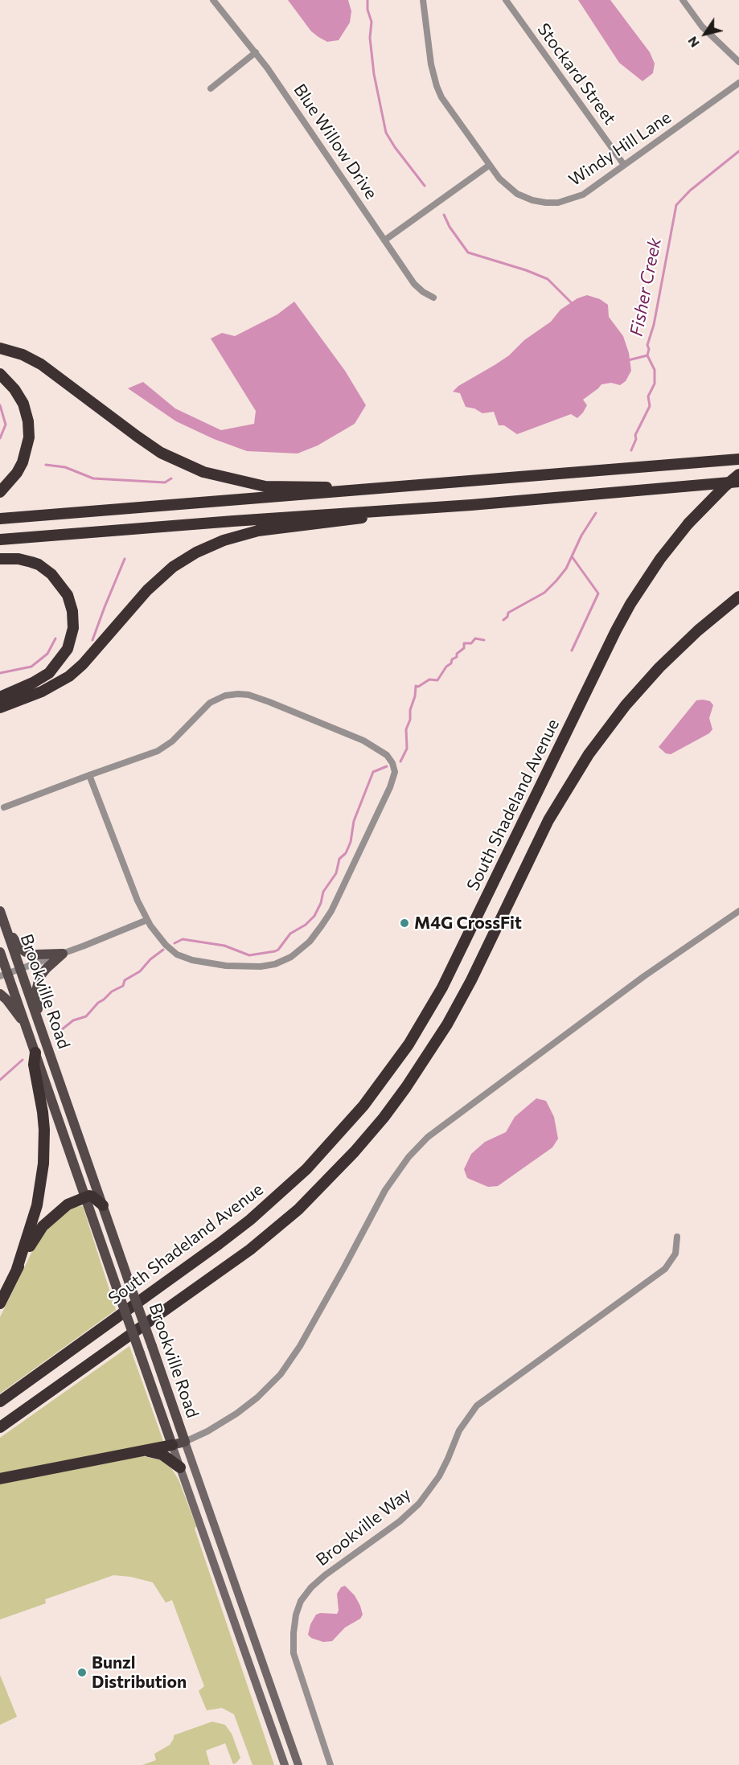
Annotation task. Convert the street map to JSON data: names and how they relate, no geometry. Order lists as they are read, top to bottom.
{
  "streets": {
    "highway": ["South Shadeland Avenue"],
    "main road": ["Brookville Road"],
    "street": [
      "Stockard Street",
      "Blue Willow Drive",
      "Windy Hill Lane",
      "Brookville Way"
    ]
  },
  "crossings": [
    ["Stockard Street", "Windy Hill Lane"]
  ],
  "water": ["Fisher Creek"],
  "places": ["M4G CrossFit", "Bunzl Distribution"],
  "north": "bottom left"
}
